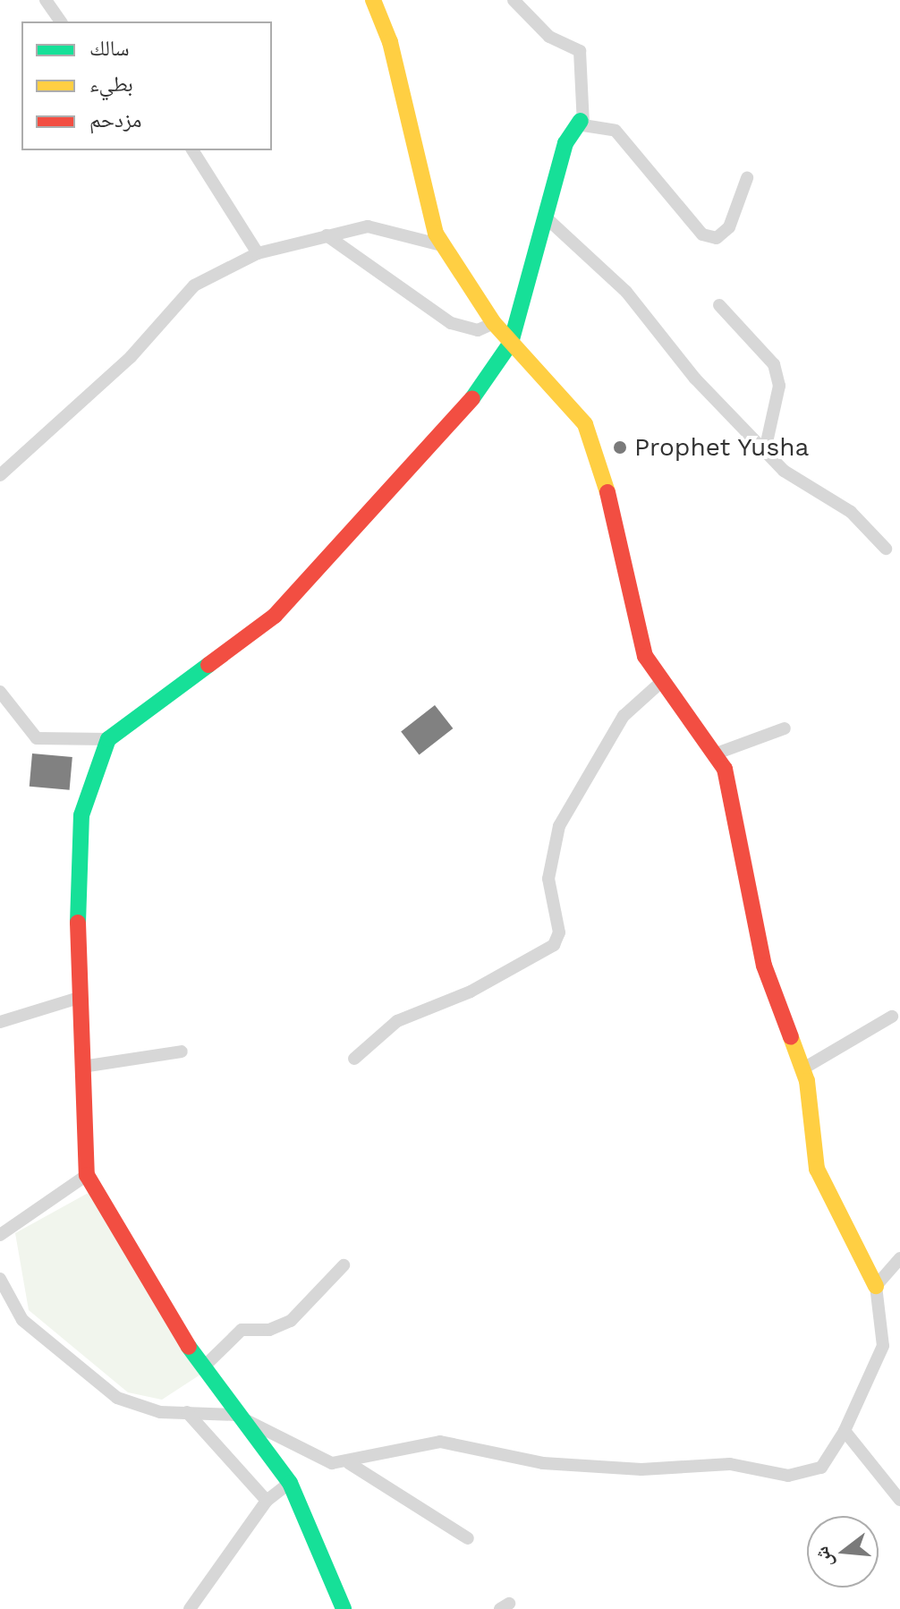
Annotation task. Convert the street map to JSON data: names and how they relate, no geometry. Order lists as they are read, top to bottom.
{
  "places": ["Prophet Yusha"],
  "legend": ["سالك", "بطيء", "مزدحم"],
  "north": "left"
}
